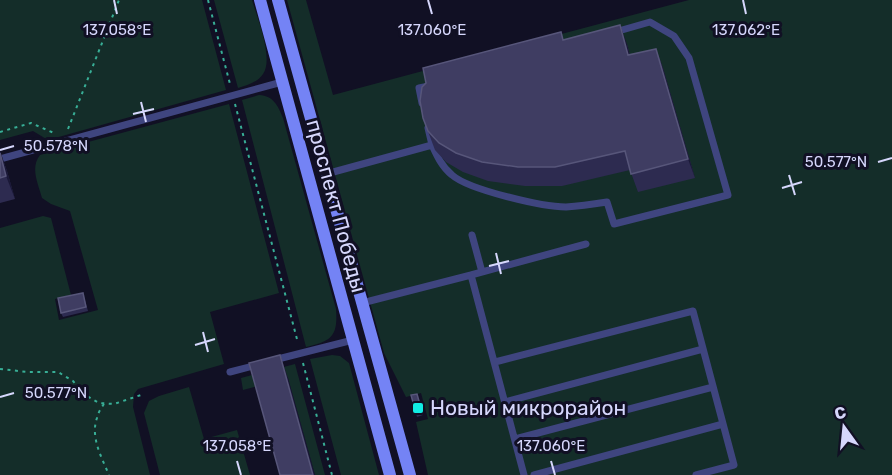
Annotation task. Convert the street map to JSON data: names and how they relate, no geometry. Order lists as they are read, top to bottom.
{
  "streets": {
    "main road": ["проспект Победы"]
  },
  "places": {
    "transit": ["Новый микрорайон"]
  },
  "north": "top",
  "coordinates": [
    "137.058°E",
    "137.060°E",
    "137.062°E",
    "50.578°N",
    "50.577°N"
  ]
}
